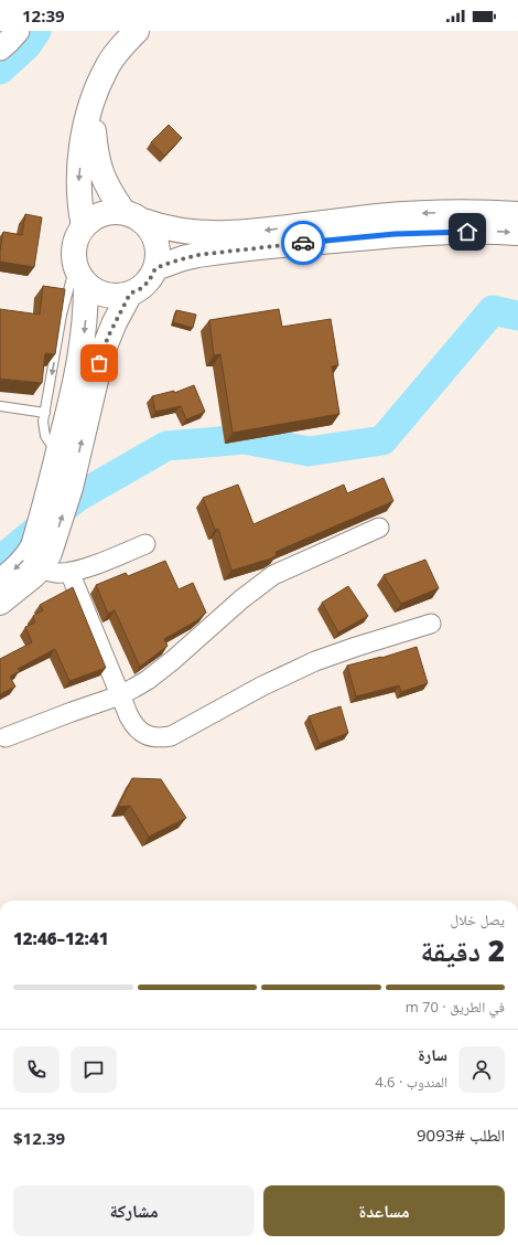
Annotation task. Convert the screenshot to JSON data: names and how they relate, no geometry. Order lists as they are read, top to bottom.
{
  "page": {
    "status": "12:39",
    "heading": ["2 دقيقة", "يصل خلال", "12:41–12:46"],
    "panel": [
      "سارة",
      "المندوب · 4.6",
      "الطلب #9093",
      "$12.39"
    ],
    "bar": "في الطريق · 70 m",
    "buttons": ["مساعدة", "مشاركة"]
  }
}
